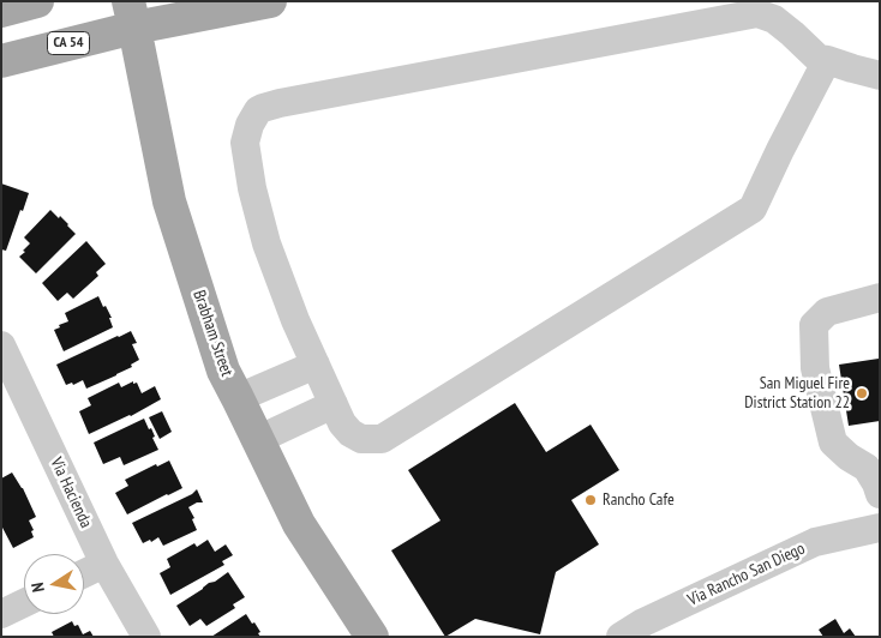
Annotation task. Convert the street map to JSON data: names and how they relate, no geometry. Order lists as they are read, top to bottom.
{
  "streets": {
    "main road": ["CA 54", "Brabham Street"],
    "street": ["Via Hacienda", "Via Rancho San Diego"]
  },
  "crossings": [
    ["CA 54", "Brabham Street"]
  ],
  "places": ["San Miguel Fire District Station 22", "Rancho Cafe"],
  "north": "left"
}
